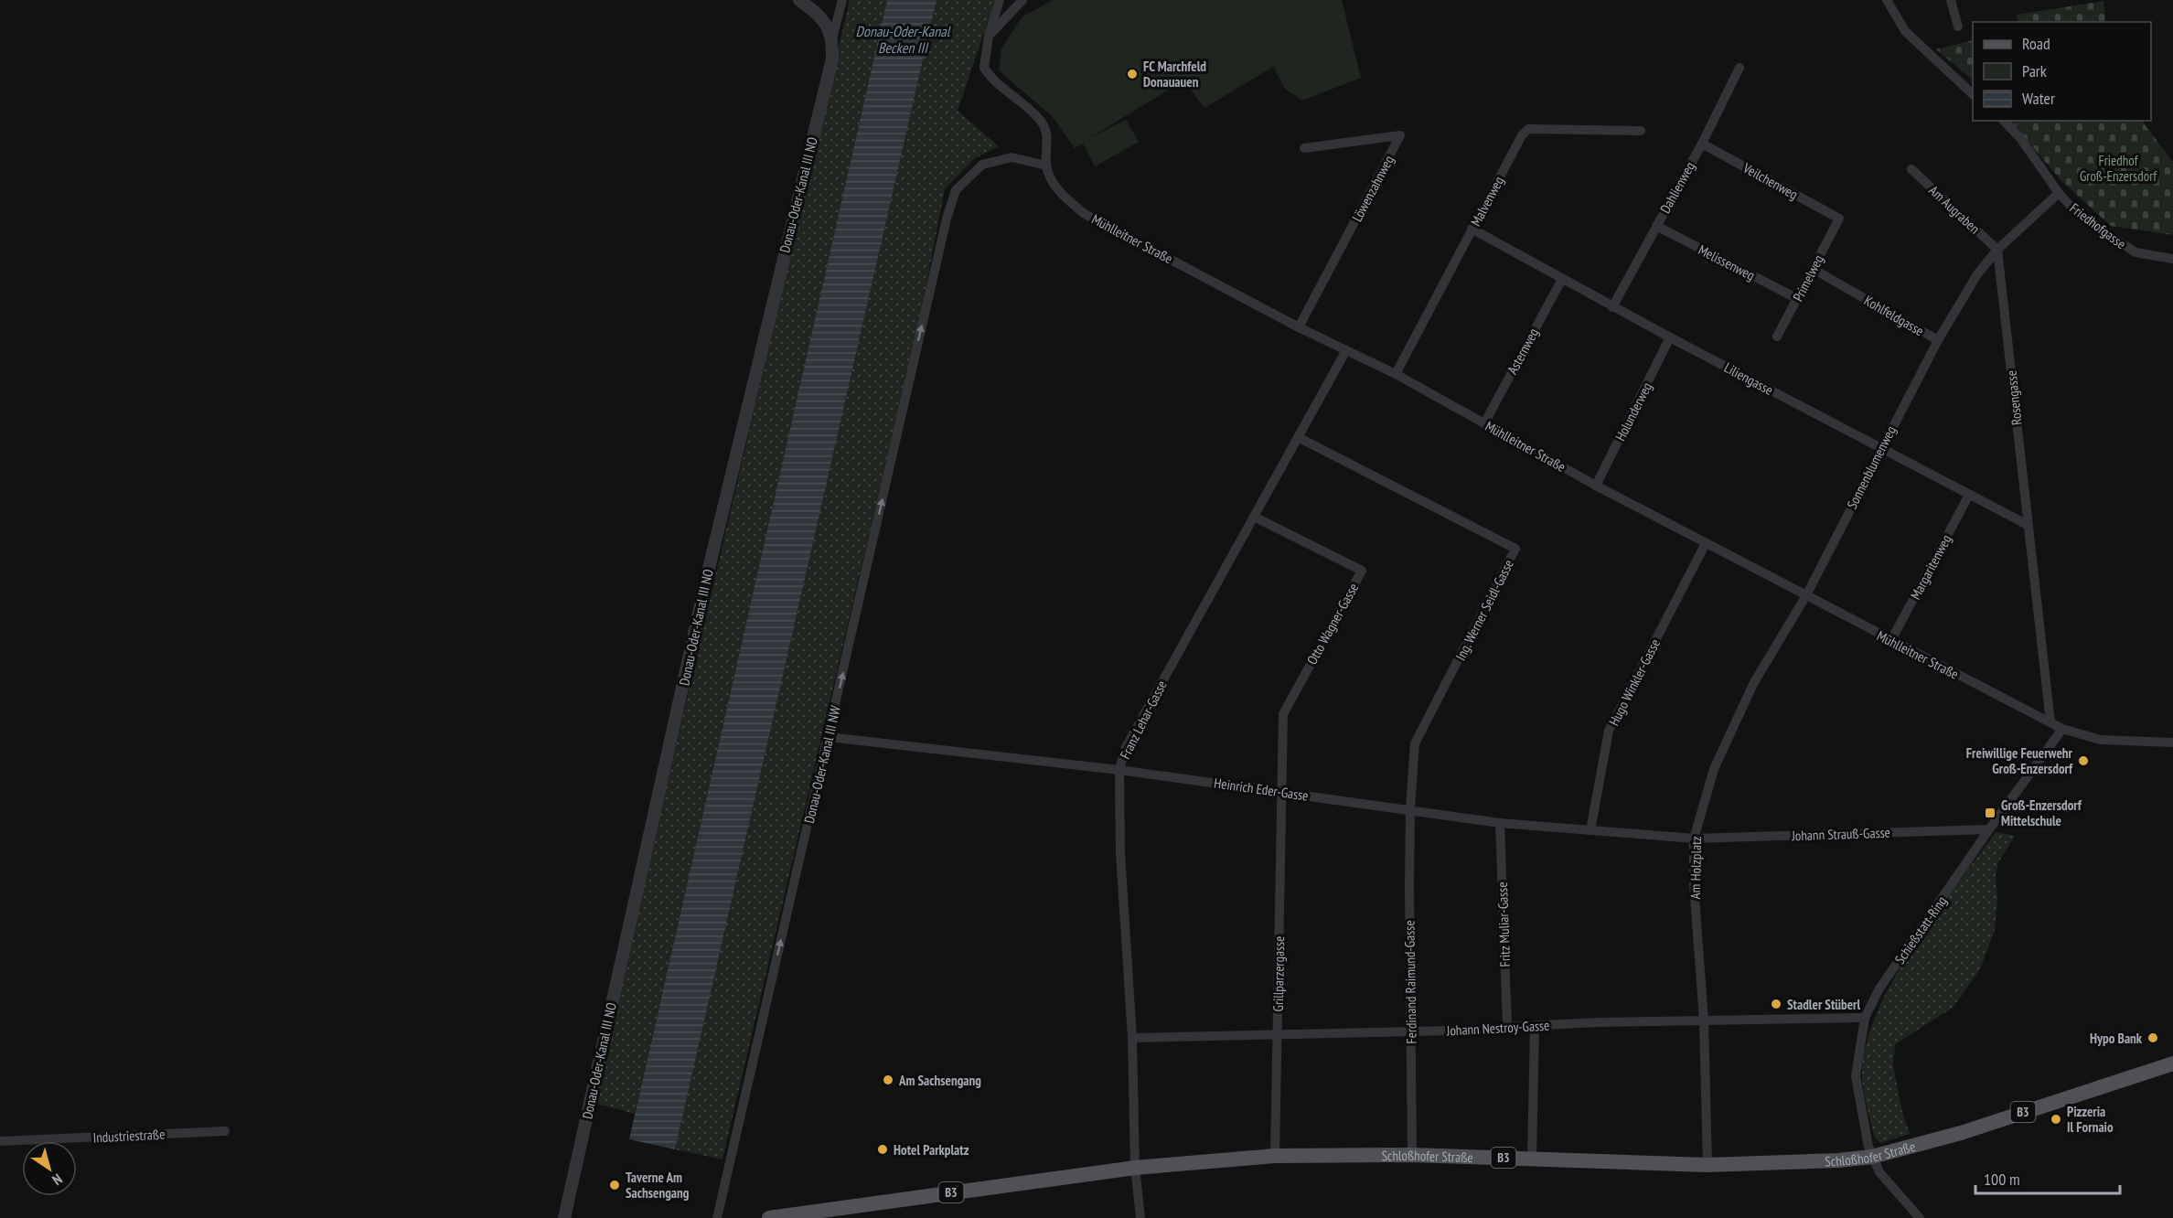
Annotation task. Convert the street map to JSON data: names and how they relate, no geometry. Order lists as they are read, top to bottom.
{
  "streets": {
    "main road": ["B3", "Schloßhofer Straße"],
    "street": [
      "Veilchenweg",
      "Dahlienweg",
      "Löwenzahnweg",
      "Donau-Oder-Kanal III NO",
      "Malvenweg",
      "Am Augraben",
      "Friedhofgasse",
      "Mühlleitner Straße",
      "Melissenweg",
      "Primelweg",
      "Kohlfeldgasse",
      "Asternweg",
      "Liliengasse",
      "Rosengasse",
      "Holunderweg",
      "Sonnenblumenweg",
      "Margaritenweg",
      "Ing. Werner Seidl-Gasse",
      "Otto Wagner-Gasse",
      "Hugo Winkler-Gasse",
      "Franz Lehar-Gasse",
      "Donau-Oder-Kanal III NW",
      "Heinrich Eder-Gasse",
      "Johann Strauß-Gasse",
      "Am Holzplatz",
      "Fritz Muliar-Gasse",
      "Schießstatt-Ring",
      "Grillparzergasse",
      "Ferdinand Raimund-Gasse",
      "Johann Nestroy-Gasse",
      "Industriestraße"
    ]
  },
  "crossings": [
    ["Veilchenweg", "Dahlienweg"],
    ["Veilchenweg", "Primelweg"],
    ["Dahlienweg", "Melissenweg"],
    ["Dahlienweg", "Liliengasse"],
    ["Löwenzahnweg", "Mühlleitner Straße"],
    ["Malvenweg", "Mühlleitner Straße"],
    ["Malvenweg", "Liliengasse"],
    ["Am Augraben", "Kohlfeldgasse"],
    ["Am Augraben", "Rosengasse"],
    ["Mühlleitner Straße", "Asternweg"],
    ["Mühlleitner Straße", "Rosengasse"],
    ["Mühlleitner Straße", "Holunderweg"],
    ["Mühlleitner Straße", "Sonnenblumenweg"],
    ["Mühlleitner Straße", "Margaritenweg"],
    ["Mühlleitner Straße", "Hugo Winkler-Gasse"],
    ["Mühlleitner Straße", "Franz Lehar-Gasse"],
    ["Mühlleitner Straße", "Donau-Oder-Kanal III NW"],
    ["Mühlleitner Straße", "Am Holzplatz"],
    ["Mühlleitner Straße", "Schießstatt-Ring"],
    ["Melissenweg", "Primelweg"],
    ["Primelweg", "Kohlfeldgasse"],
    ["Kohlfeldgasse", "Rosengasse"],
    ["Kohlfeldgasse", "Sonnenblumenweg"],
    ["Asternweg", "Liliengasse"],
    ["Liliengasse", "Rosengasse"],
    ["Liliengasse", "Holunderweg"],
    ["Liliengasse", "Sonnenblumenweg"],
    ["Liliengasse", "Margaritenweg"],
    ["Sonnenblumenweg", "Am Holzplatz"],
    ["Ing. Werner Seidl-Gasse", "Franz Lehar-Gasse"],
    ["Ing. Werner Seidl-Gasse", "Heinrich Eder-Gasse"],
    ["Ing. Werner Seidl-Gasse", "Ferdinand Raimund-Gasse"],
    ["Otto Wagner-Gasse", "Franz Lehar-Gasse"],
    ["Otto Wagner-Gasse", "Heinrich Eder-Gasse"],
    ["Otto Wagner-Gasse", "Grillparzergasse"],
    ["Hugo Winkler-Gasse", "Heinrich Eder-Gasse"],
    ["Franz Lehar-Gasse", "Heinrich Eder-Gasse"],
    ["Franz Lehar-Gasse", "Johann Nestroy-Gasse"],
    ["Franz Lehar-Gasse", "Schloßhofer Straße"],
    ["Donau-Oder-Kanal III NW", "Heinrich Eder-Gasse"],
    ["Heinrich Eder-Gasse", "Johann Strauß-Gasse"],
    ["Heinrich Eder-Gasse", "Am Holzplatz"],
    ["Heinrich Eder-Gasse", "Fritz Muliar-Gasse"],
    ["Heinrich Eder-Gasse", "Grillparzergasse"],
    ["Heinrich Eder-Gasse", "Ferdinand Raimund-Gasse"],
    ["Johann Strauß-Gasse", "Am Holzplatz"],
    ["Johann Strauß-Gasse", "Schießstatt-Ring"],
    ["Am Holzplatz", "Johann Nestroy-Gasse"],
    ["Am Holzplatz", "Schloßhofer Straße"],
    ["Fritz Muliar-Gasse", "Johann Nestroy-Gasse"],
    ["Schießstatt-Ring", "Johann Nestroy-Gasse"],
    ["Schießstatt-Ring", "Schloßhofer Straße"],
    ["Grillparzergasse", "Johann Nestroy-Gasse"],
    ["Grillparzergasse", "Schloßhofer Straße"],
    ["Ferdinand Raimund-Gasse", "Johann Nestroy-Gasse"],
    ["Ferdinand Raimund-Gasse", "Schloßhofer Straße"]
  ],
  "one_way": ["Donau-Oder-Kanal III NW"],
  "water": ["Donau-Oder-Kanal Becken III"],
  "parks": ["Friedhof Groß-Enzersdorf"],
  "places": {
    "other": [
      "FC Marchfeld Donauauen",
      "Freiwillige Feuerwehr Groß-Enzersdorf",
      "Stadler Stüberl",
      "Hypo Bank",
      "Am Sachsengang",
      "Pizzeria Il Fornaio",
      "Hotel Parkplatz",
      "Taverne Am Sachsengang"
    ],
    "transit": ["Groß-Enzersdorf Mittelschule"]
  },
  "legend": ["Road", "Park", "Water"],
  "scale_bar": "100 m",
  "north": "bottom right"
}
